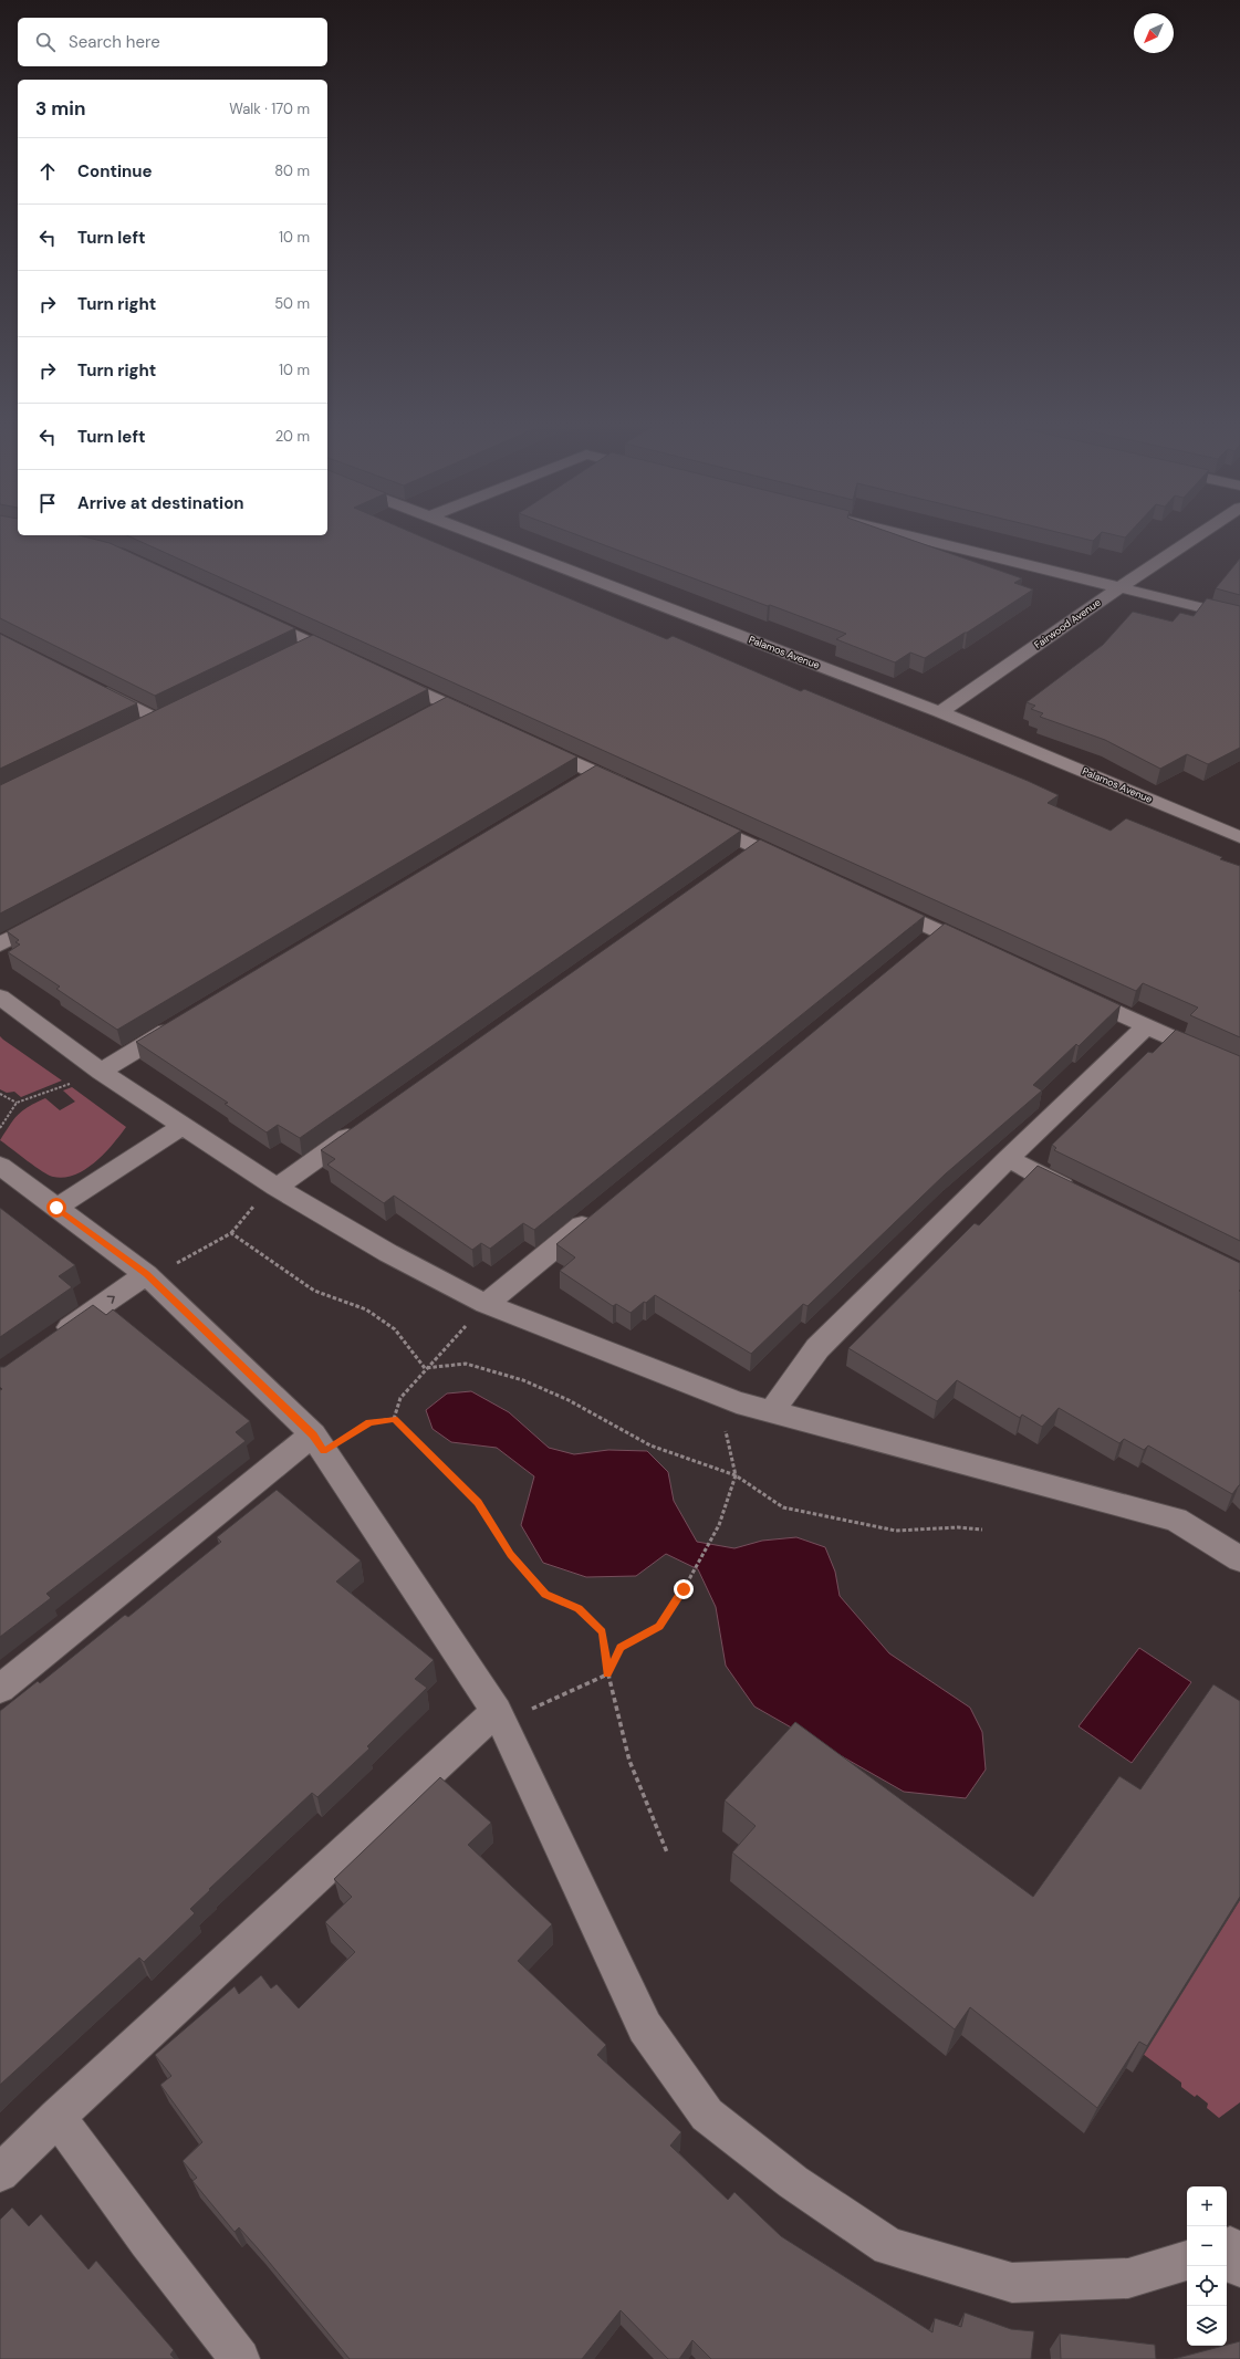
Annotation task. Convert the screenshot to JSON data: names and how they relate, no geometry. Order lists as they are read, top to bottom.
{
  "streets": {
    "street": ["Fairwood Avenue", "Palamos Avenue"]
  },
  "crossings": [
    ["Fairwood Avenue", "Palamos Avenue"]
  ],
  "north": "bottom left",
  "page": {
    "search": "Search here",
    "heading": ["3 min", "Walk · 170 m"],
    "list": [
      ["Continue", "80 m"],
      ["Turn left", "10 m"],
      ["Turn right", "50 m"],
      ["Turn right", "10 m"],
      ["Turn left", "20 m"],
      "Arrive at destination"
    ],
    "map_buttons": ["+", "−"]
  }
}
